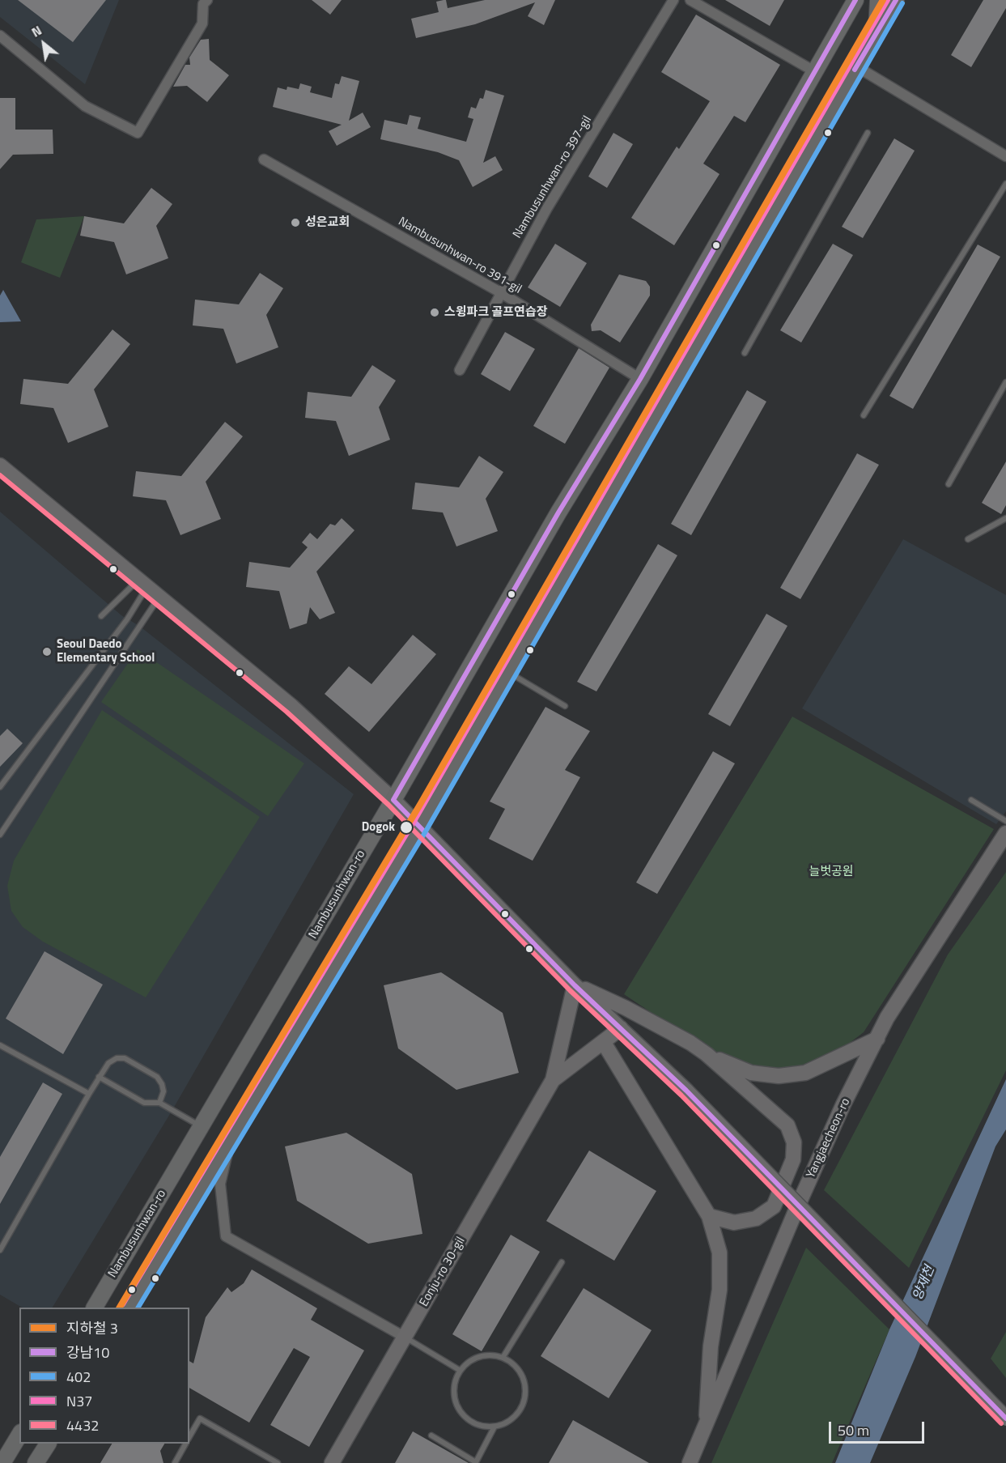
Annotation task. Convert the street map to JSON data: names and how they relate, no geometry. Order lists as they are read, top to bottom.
{
  "streets": {
    "main road": ["Nambusunhwan-ro"],
    "street": [
      "Nambusunhwan-ro 397-gil",
      "Nambusunhwan-ro 391-gil",
      "Yangjaecheon-ro",
      "Eonju-ro 30-gil"
    ]
  },
  "crossings": [
    ["Nambusunhwan-ro 397-gil", "Nambusunhwan-ro 391-gil"],
    ["Nambusunhwan-ro 391-gil", "Nambusunhwan-ro"]
  ],
  "water": ["양재천"],
  "parks": ["늘벗공원"],
  "places": [
    "성은교회",
    "스윙파크 골프연습장",
    "Seoul Daedo Elementary School",
    "Dogok"
  ],
  "lines": [
    "metro line 3",
    "transit line 강남10",
    "transit line N37",
    "transit line 402",
    "transit line 4432"
  ],
  "legend": [
    "지하철 3",
    "강남10",
    "402",
    "N37",
    "4432"
  ],
  "scale_bar": "50 m",
  "north": "top left"
}
